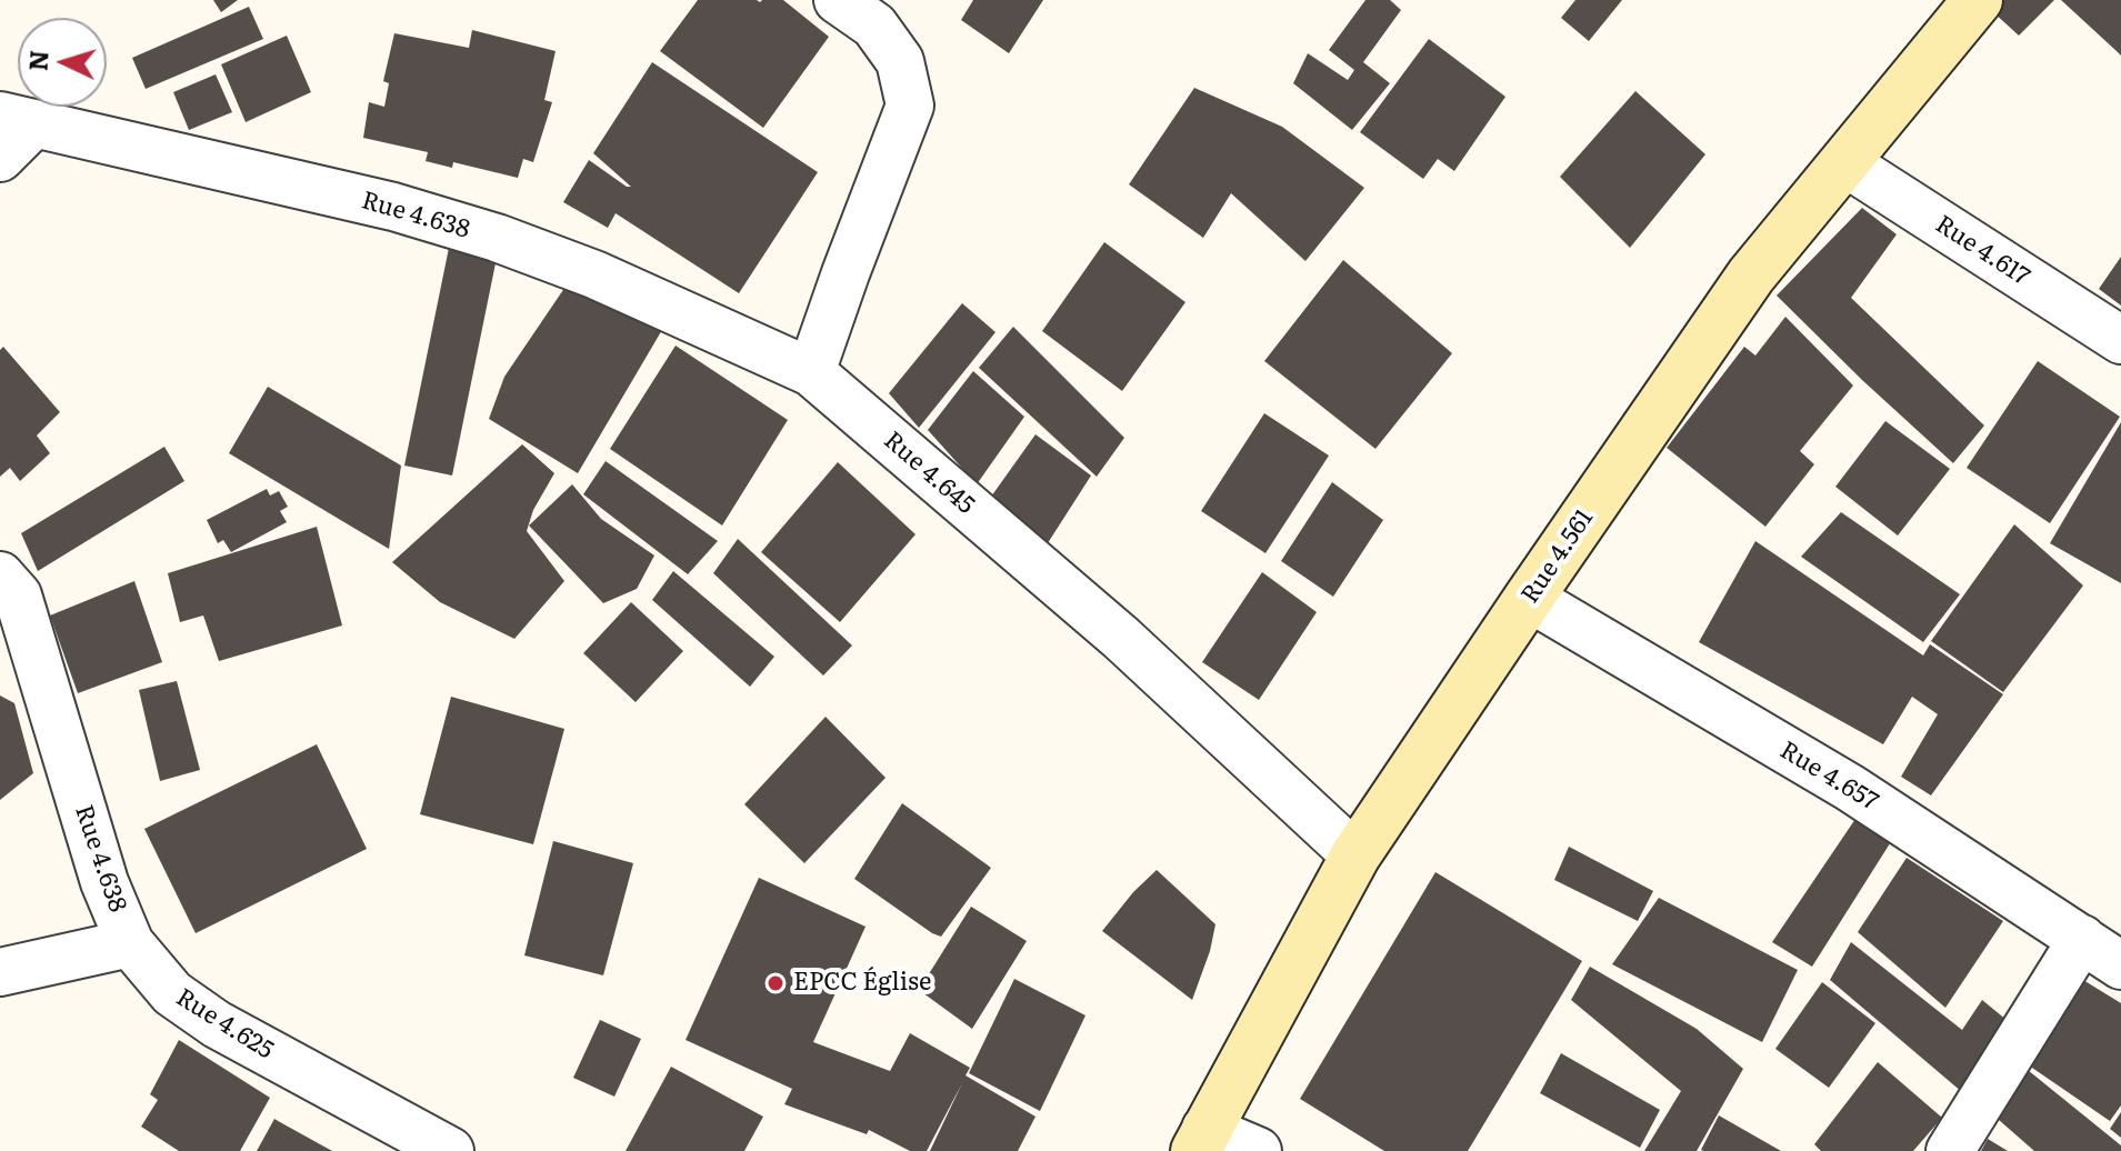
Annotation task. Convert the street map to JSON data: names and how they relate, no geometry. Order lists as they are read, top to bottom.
{
  "streets": {
    "main road": ["Rue 4.561"],
    "street": [
      "Rue 4.638",
      "Rue 4.617",
      "Rue 4.645",
      "Rue 4.657",
      "Rue 4.625"
    ]
  },
  "crossings": [
    ["Rue 4.638", "Rue 4.645"],
    ["Rue 4.638", "Rue 4.625"],
    ["Rue 4.617", "Rue 4.561"],
    ["Rue 4.645", "Rue 4.561"],
    ["Rue 4.561", "Rue 4.657"]
  ],
  "places": ["EPCC Église"],
  "north": "left"
}
